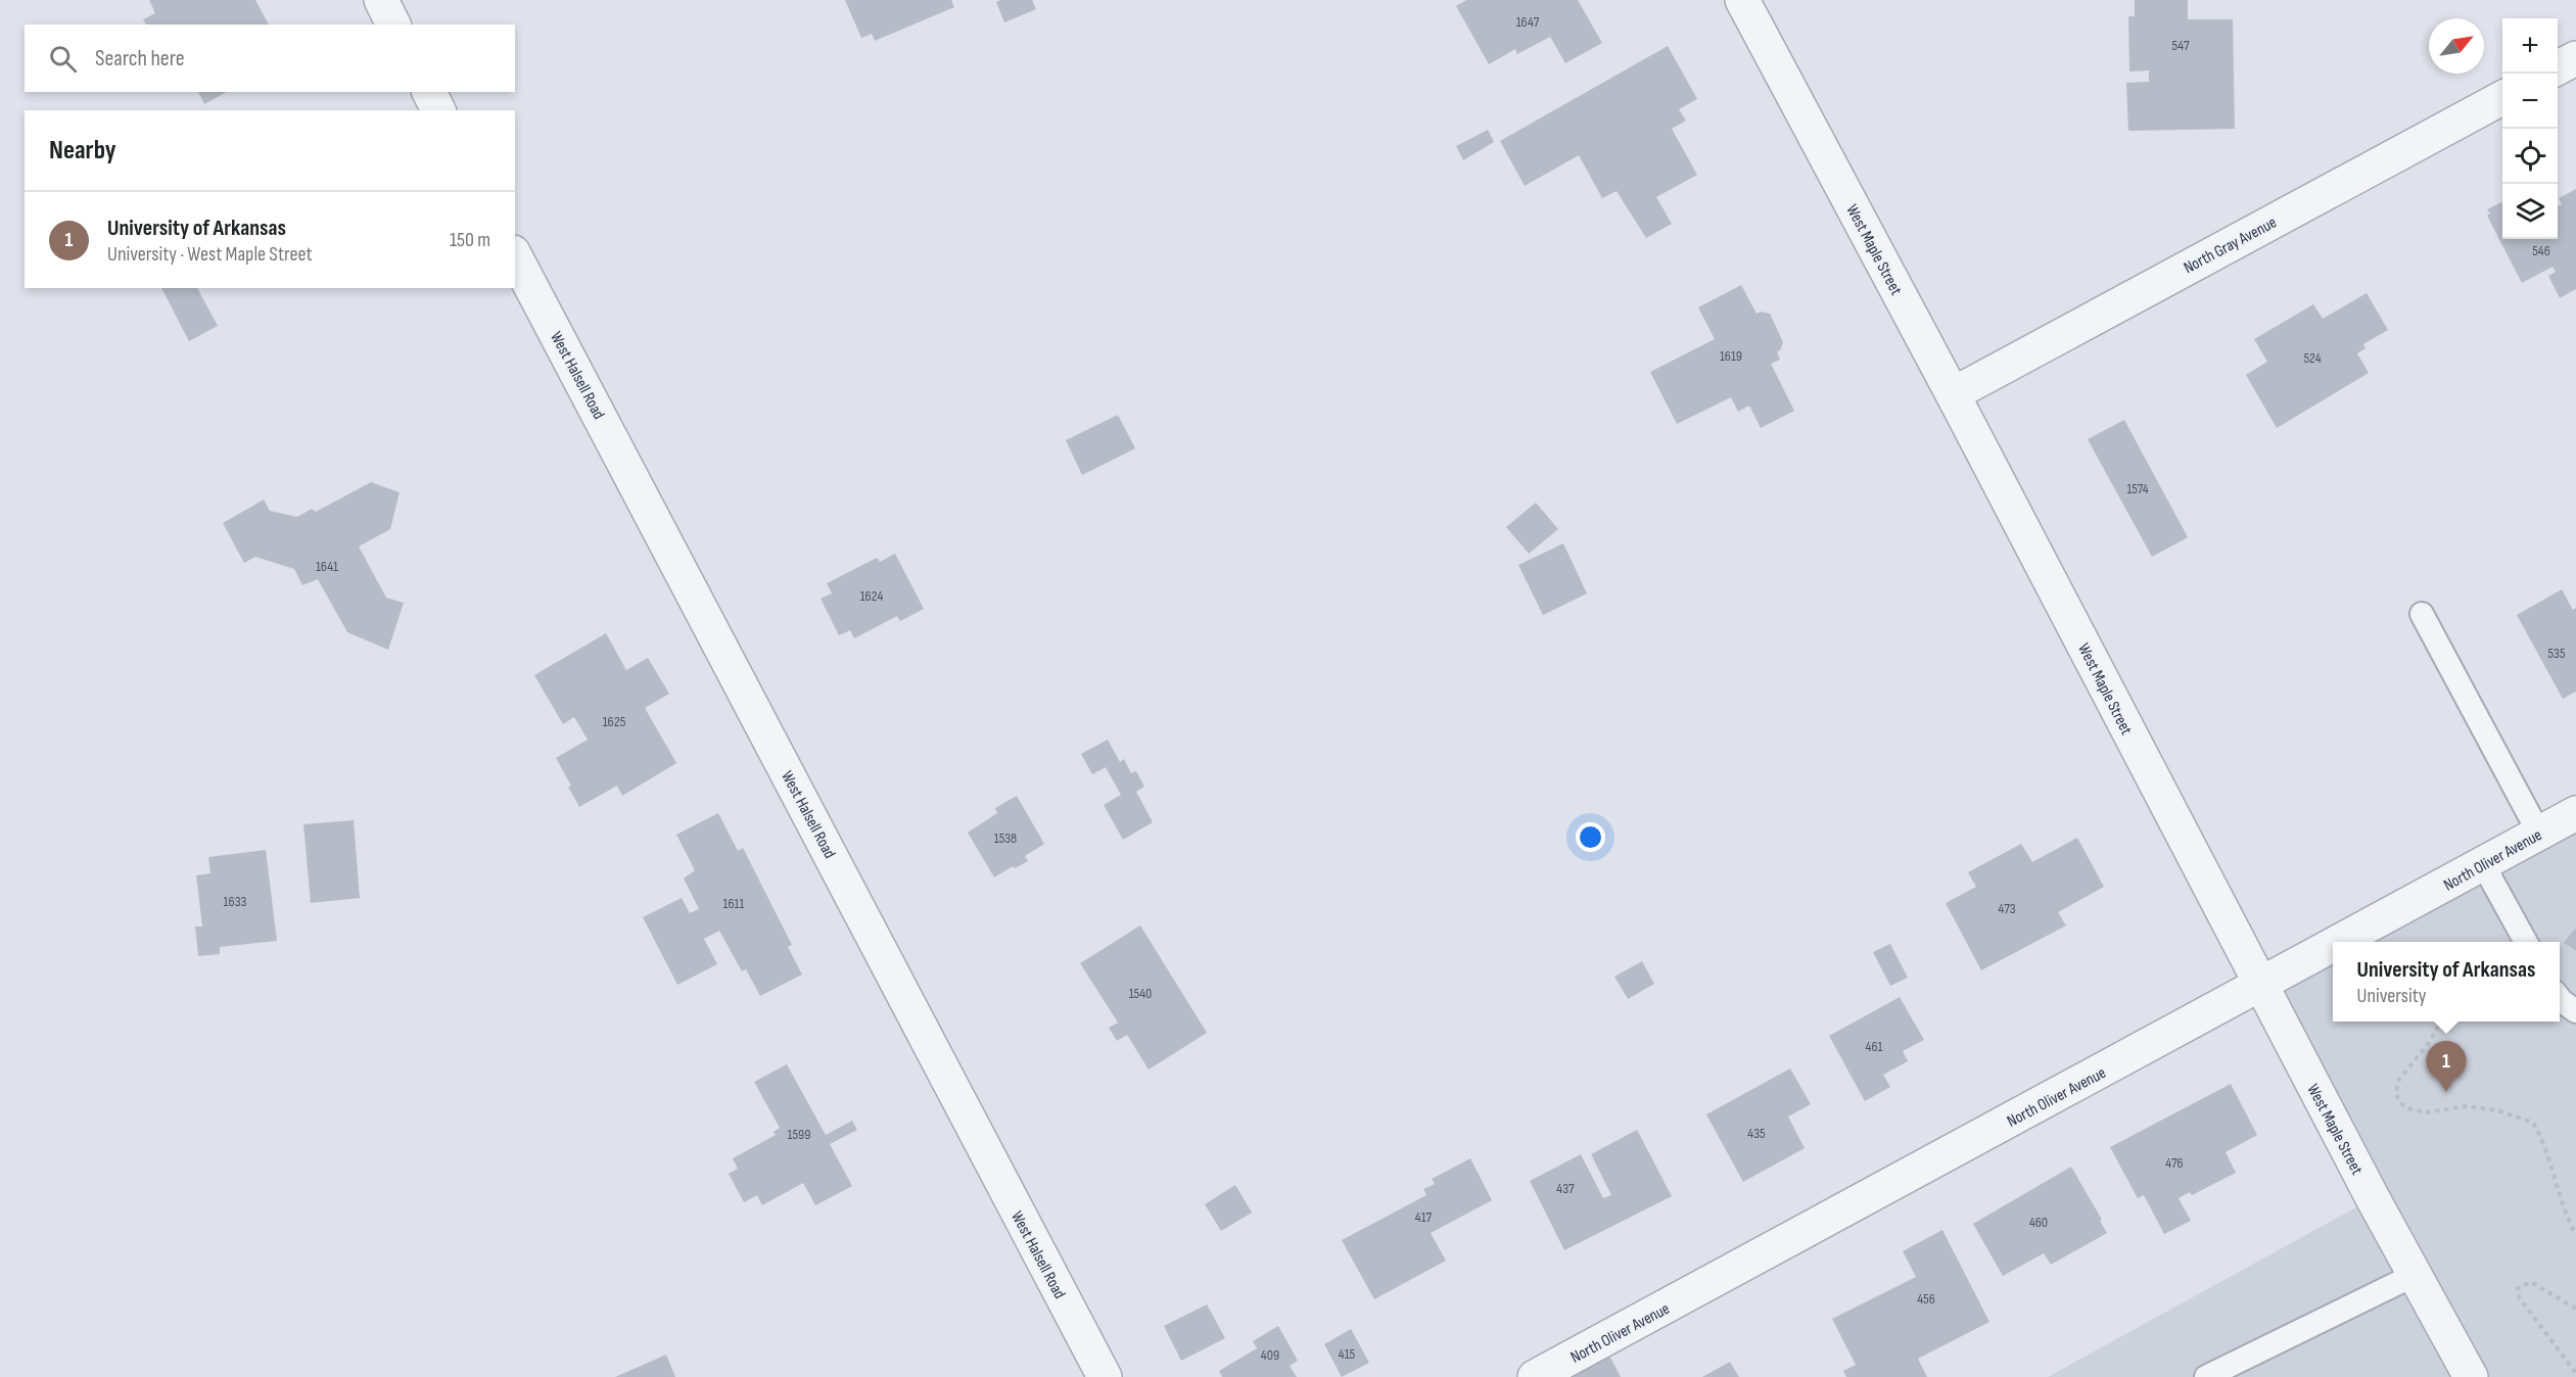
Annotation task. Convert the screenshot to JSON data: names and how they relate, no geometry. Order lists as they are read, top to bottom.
{
  "streets": {
    "street": [
      "North Gray Avenue",
      "West Maple Street",
      "West Halsell Road",
      "North Oliver Avenue"
    ]
  },
  "crossings": [
    ["North Gray Avenue", "West Maple Street"],
    ["West Maple Street", "North Oliver Avenue"]
  ],
  "house_numbers": [
    "1647",
    "547",
    "546",
    "1619",
    "524",
    "1574",
    "1641",
    "1624",
    "535",
    "1625",
    "1538",
    "1633",
    "1611",
    "473",
    "1540",
    "461",
    "435",
    "1599",
    "476",
    "437",
    "417",
    "460",
    "456",
    "415",
    "409"
  ],
  "north": "top right",
  "page": {
    "map_buttons": ["+", "−"],
    "search": "Search here",
    "heading": "Nearby",
    "list": [
      {
        "mark": "1",
        "name": "University of Arkansas",
        "note": "University · West Maple Street",
        "value": "150 m"
      }
    ],
    "popup": ["University of Arkansas", "University"],
    "pins": "1"
  }
}
